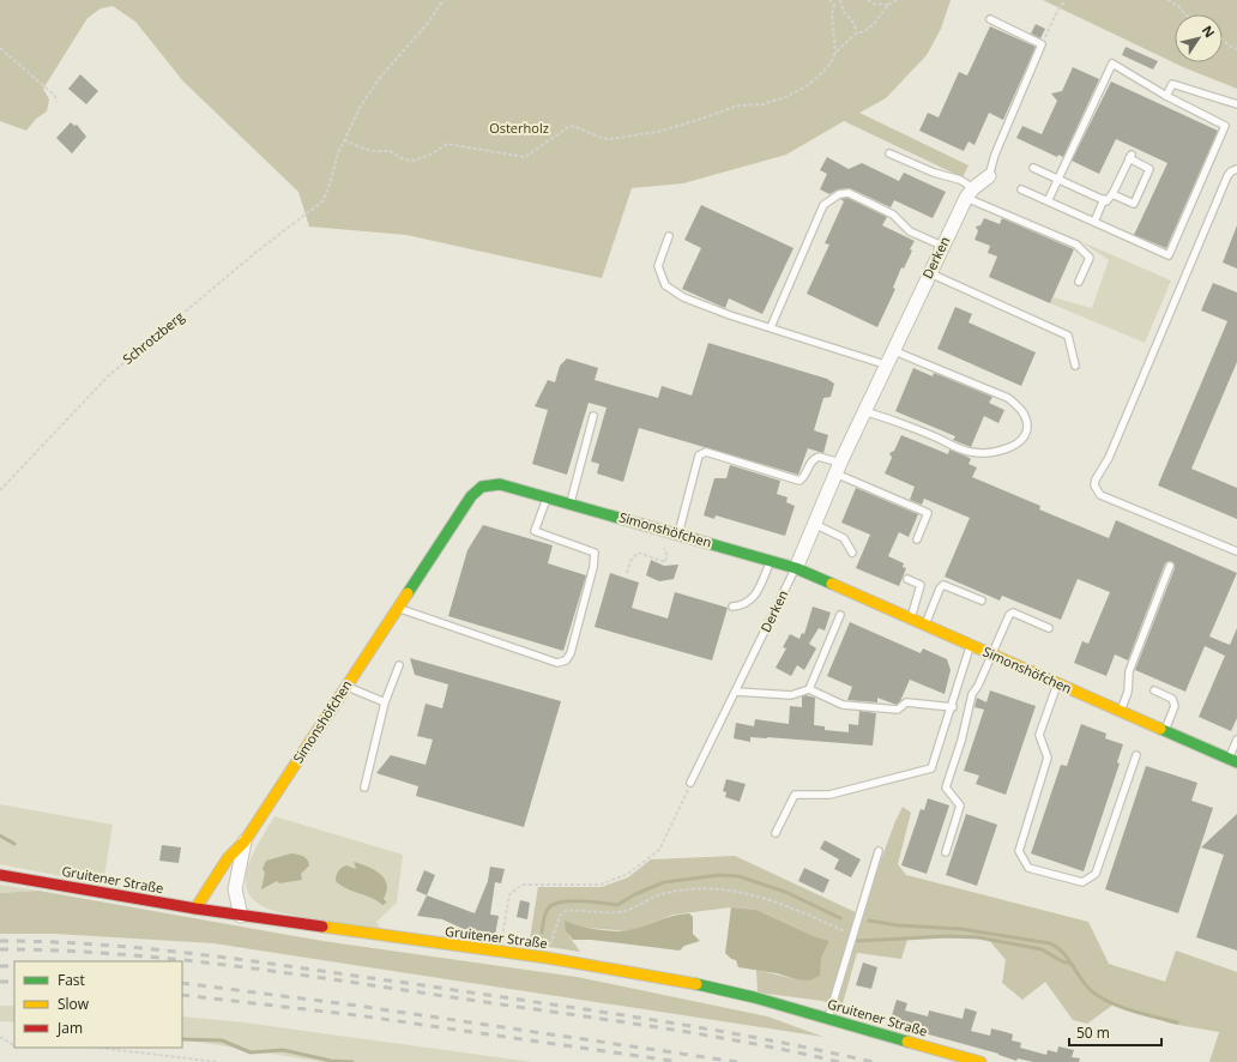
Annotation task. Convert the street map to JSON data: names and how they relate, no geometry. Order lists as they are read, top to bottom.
{
  "streets": {
    "street": ["Derken", "Simonshöfchen", "Gruitener Straße"],
    "path": ["Schrotzberg"]
  },
  "crossings": [
    ["Derken", "Simonshöfchen"],
    ["Simonshöfchen", "Gruitener Straße"]
  ],
  "parks": ["Osterholz"],
  "legend": ["Fast", "Slow", "Jam"],
  "scale_bar": "50 m",
  "north": "top right"
}
